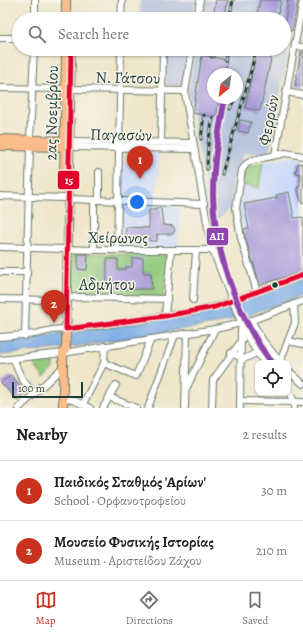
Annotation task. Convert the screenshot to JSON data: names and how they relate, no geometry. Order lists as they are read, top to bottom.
{
  "streets": {
    "main road": ["2ας Νοεμβρίου", "Παγασών"],
    "street": [
      "Ν. Γάτσου",
      "Φερρών",
      "Χείρωνος",
      "Αδμήτου"
    ]
  },
  "crossings": [
    ["Ν. Γάτσου", "2ας Νοεμβρίου"],
    ["2ας Νοεμβρίου", "Παγασών"],
    ["2ας Νοεμβρίου", "Χείρωνος"],
    ["2ας Νοεμβρίου", "Αδμήτου"]
  ],
  "lines": ["transit line 15", "transit line ΑΠ"],
  "scale_bar": "100 m",
  "north": "bottom left",
  "page": {
    "search": "Search here",
    "pins": ["1", "2"],
    "scale": "100 m",
    "heading": ["Nearby", "2 results"],
    "list": [
      {
        "mark": "1",
        "name": "Παιδικός Σταθμός 'Αρίων'",
        "note": "School · Ορφανοτροφείου",
        "value": "30 m"
      },
      {
        "mark": "2",
        "name": "Μουσείο Φυσικής Ιστορίας",
        "note": "Museum · Αριστείδου Ζάχου",
        "value": "210 m"
      }
    ],
    "nav": ["Map", "Directions", "Saved"]
  }
}
